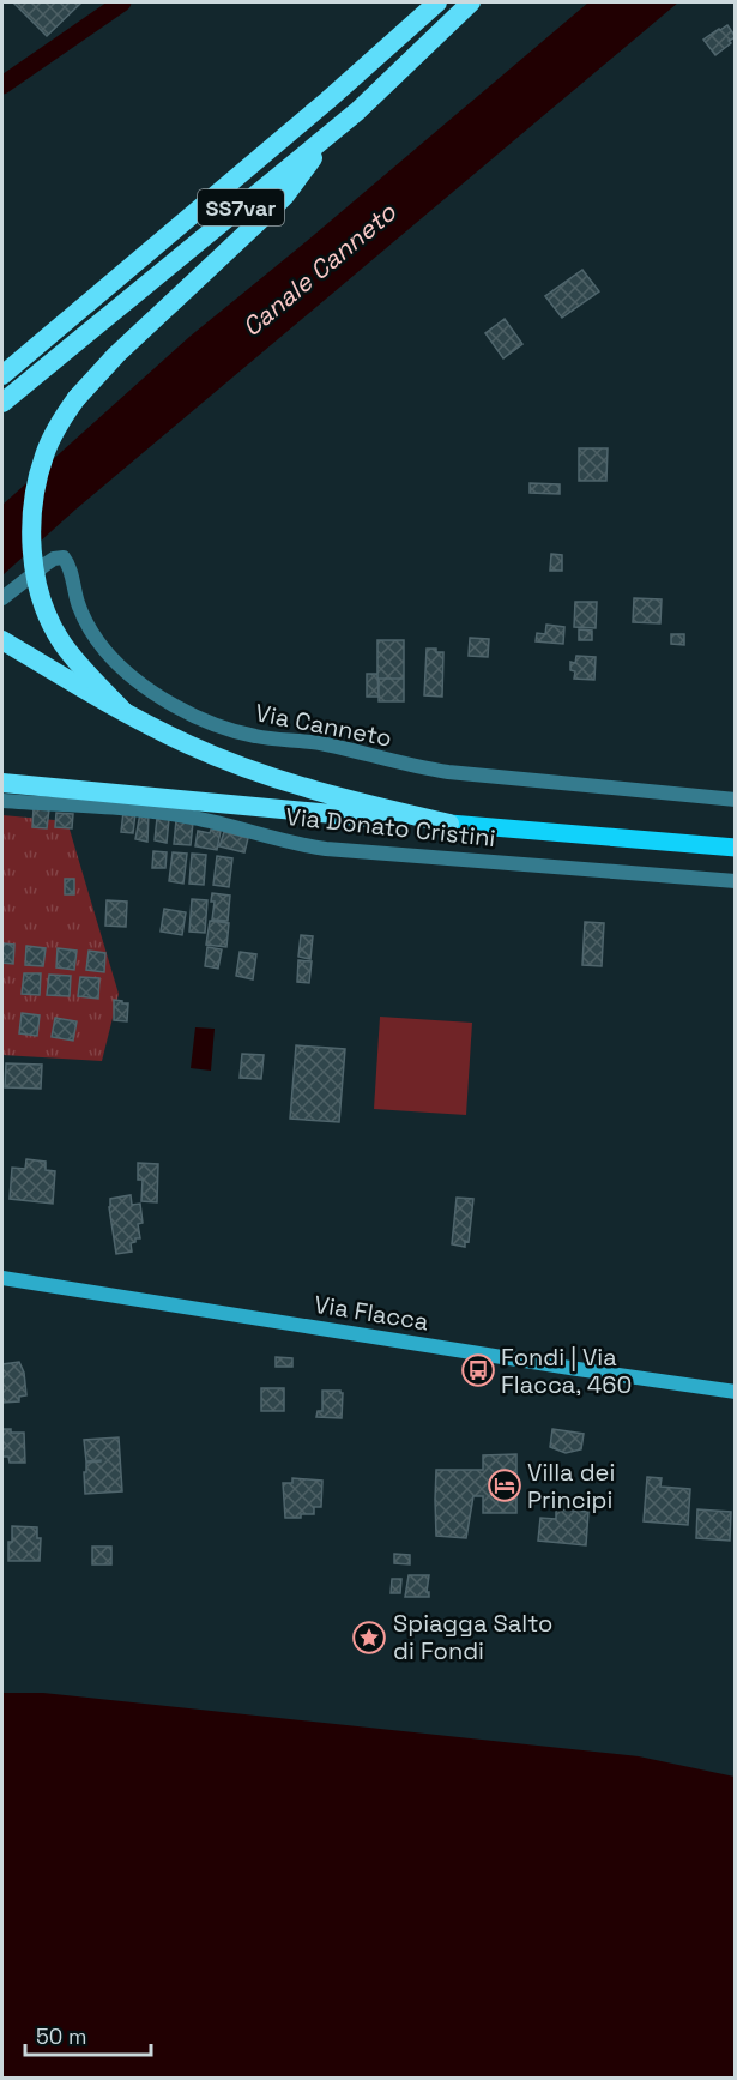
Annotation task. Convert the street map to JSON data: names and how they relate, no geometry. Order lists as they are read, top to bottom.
{
  "streets": {
    "highway": ["SS7var"],
    "main road": ["Via Flacca"],
    "street": ["Via Canneto", "Via Donato Cristini"]
  },
  "water": ["Canale Canneto"],
  "places": {
    "bus stop": ["Fondi | Via Flacca, 460"],
    "hotel": ["Villa dei Principi"],
    "place": ["Spiagga Salto di Fondi"]
  },
  "scale_bar": "50 m"
}
